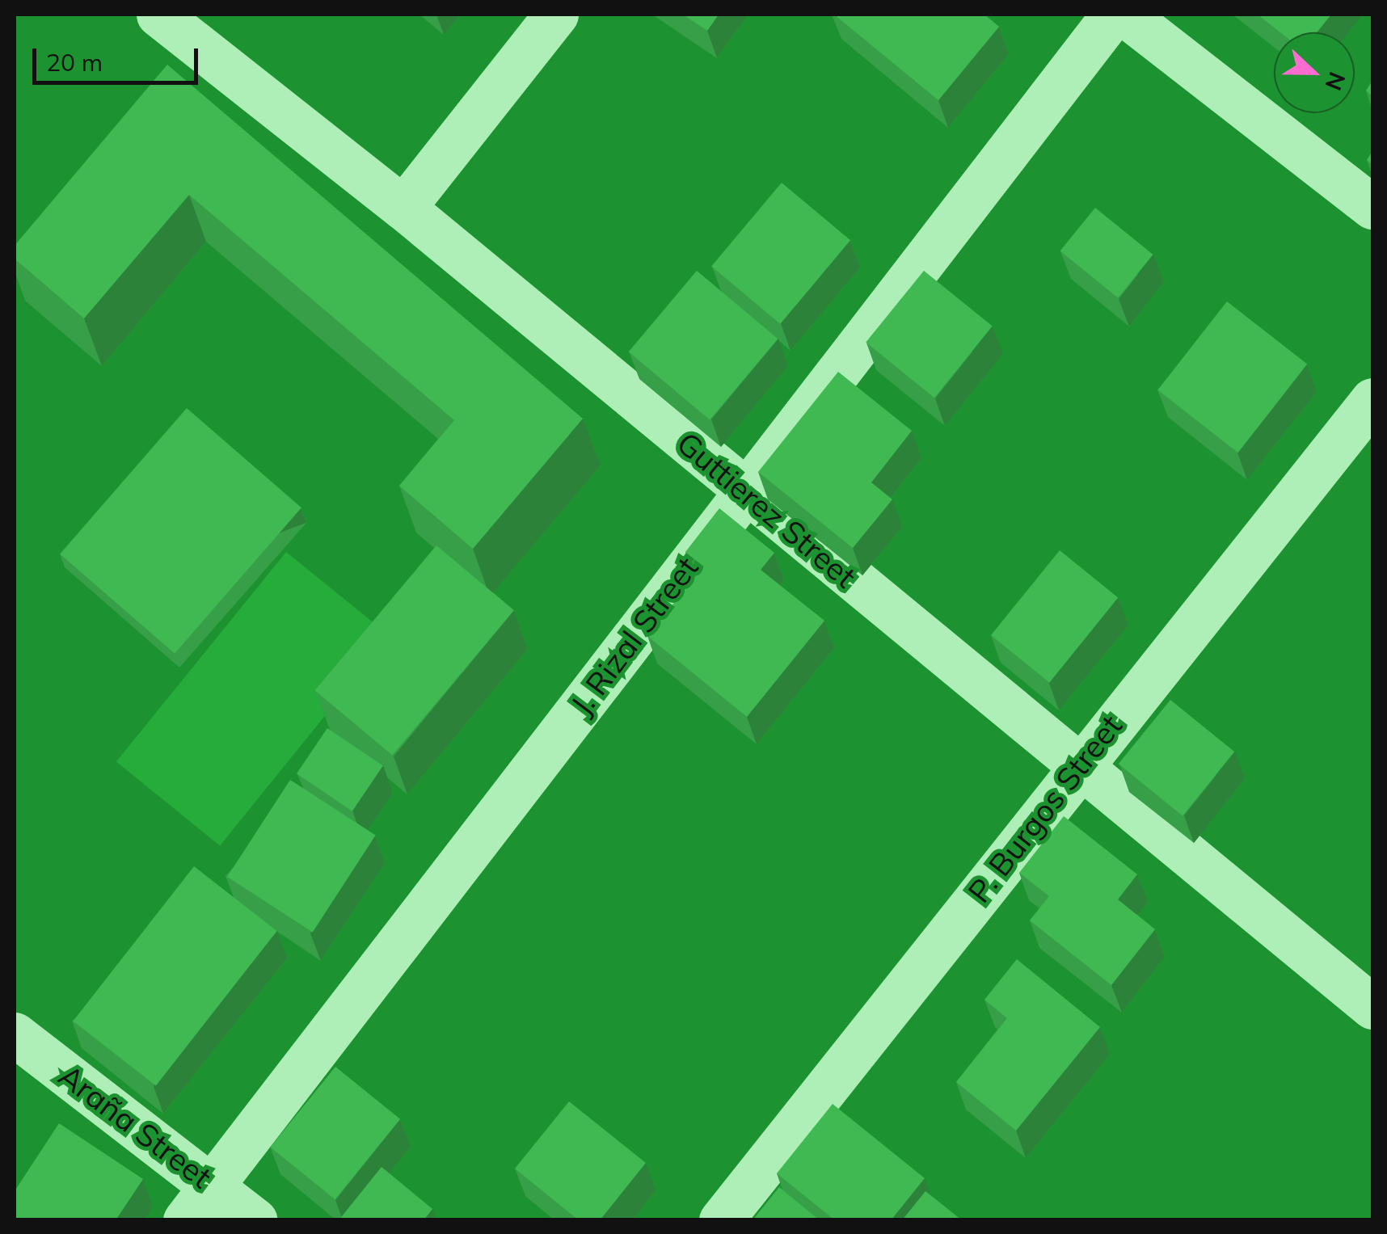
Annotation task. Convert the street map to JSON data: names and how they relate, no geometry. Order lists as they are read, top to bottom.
{
  "streets": {
    "street": [
      "Guttierez Street",
      "J. Rizal Street",
      "P. Burgos Street",
      "Araña Street"
    ]
  },
  "crossings": [
    ["Guttierez Street", "J. Rizal Street"],
    ["Guttierez Street", "P. Burgos Street"],
    ["J. Rizal Street", "Araña Street"]
  ],
  "scale_bar": "20 m",
  "north": "right"
}
